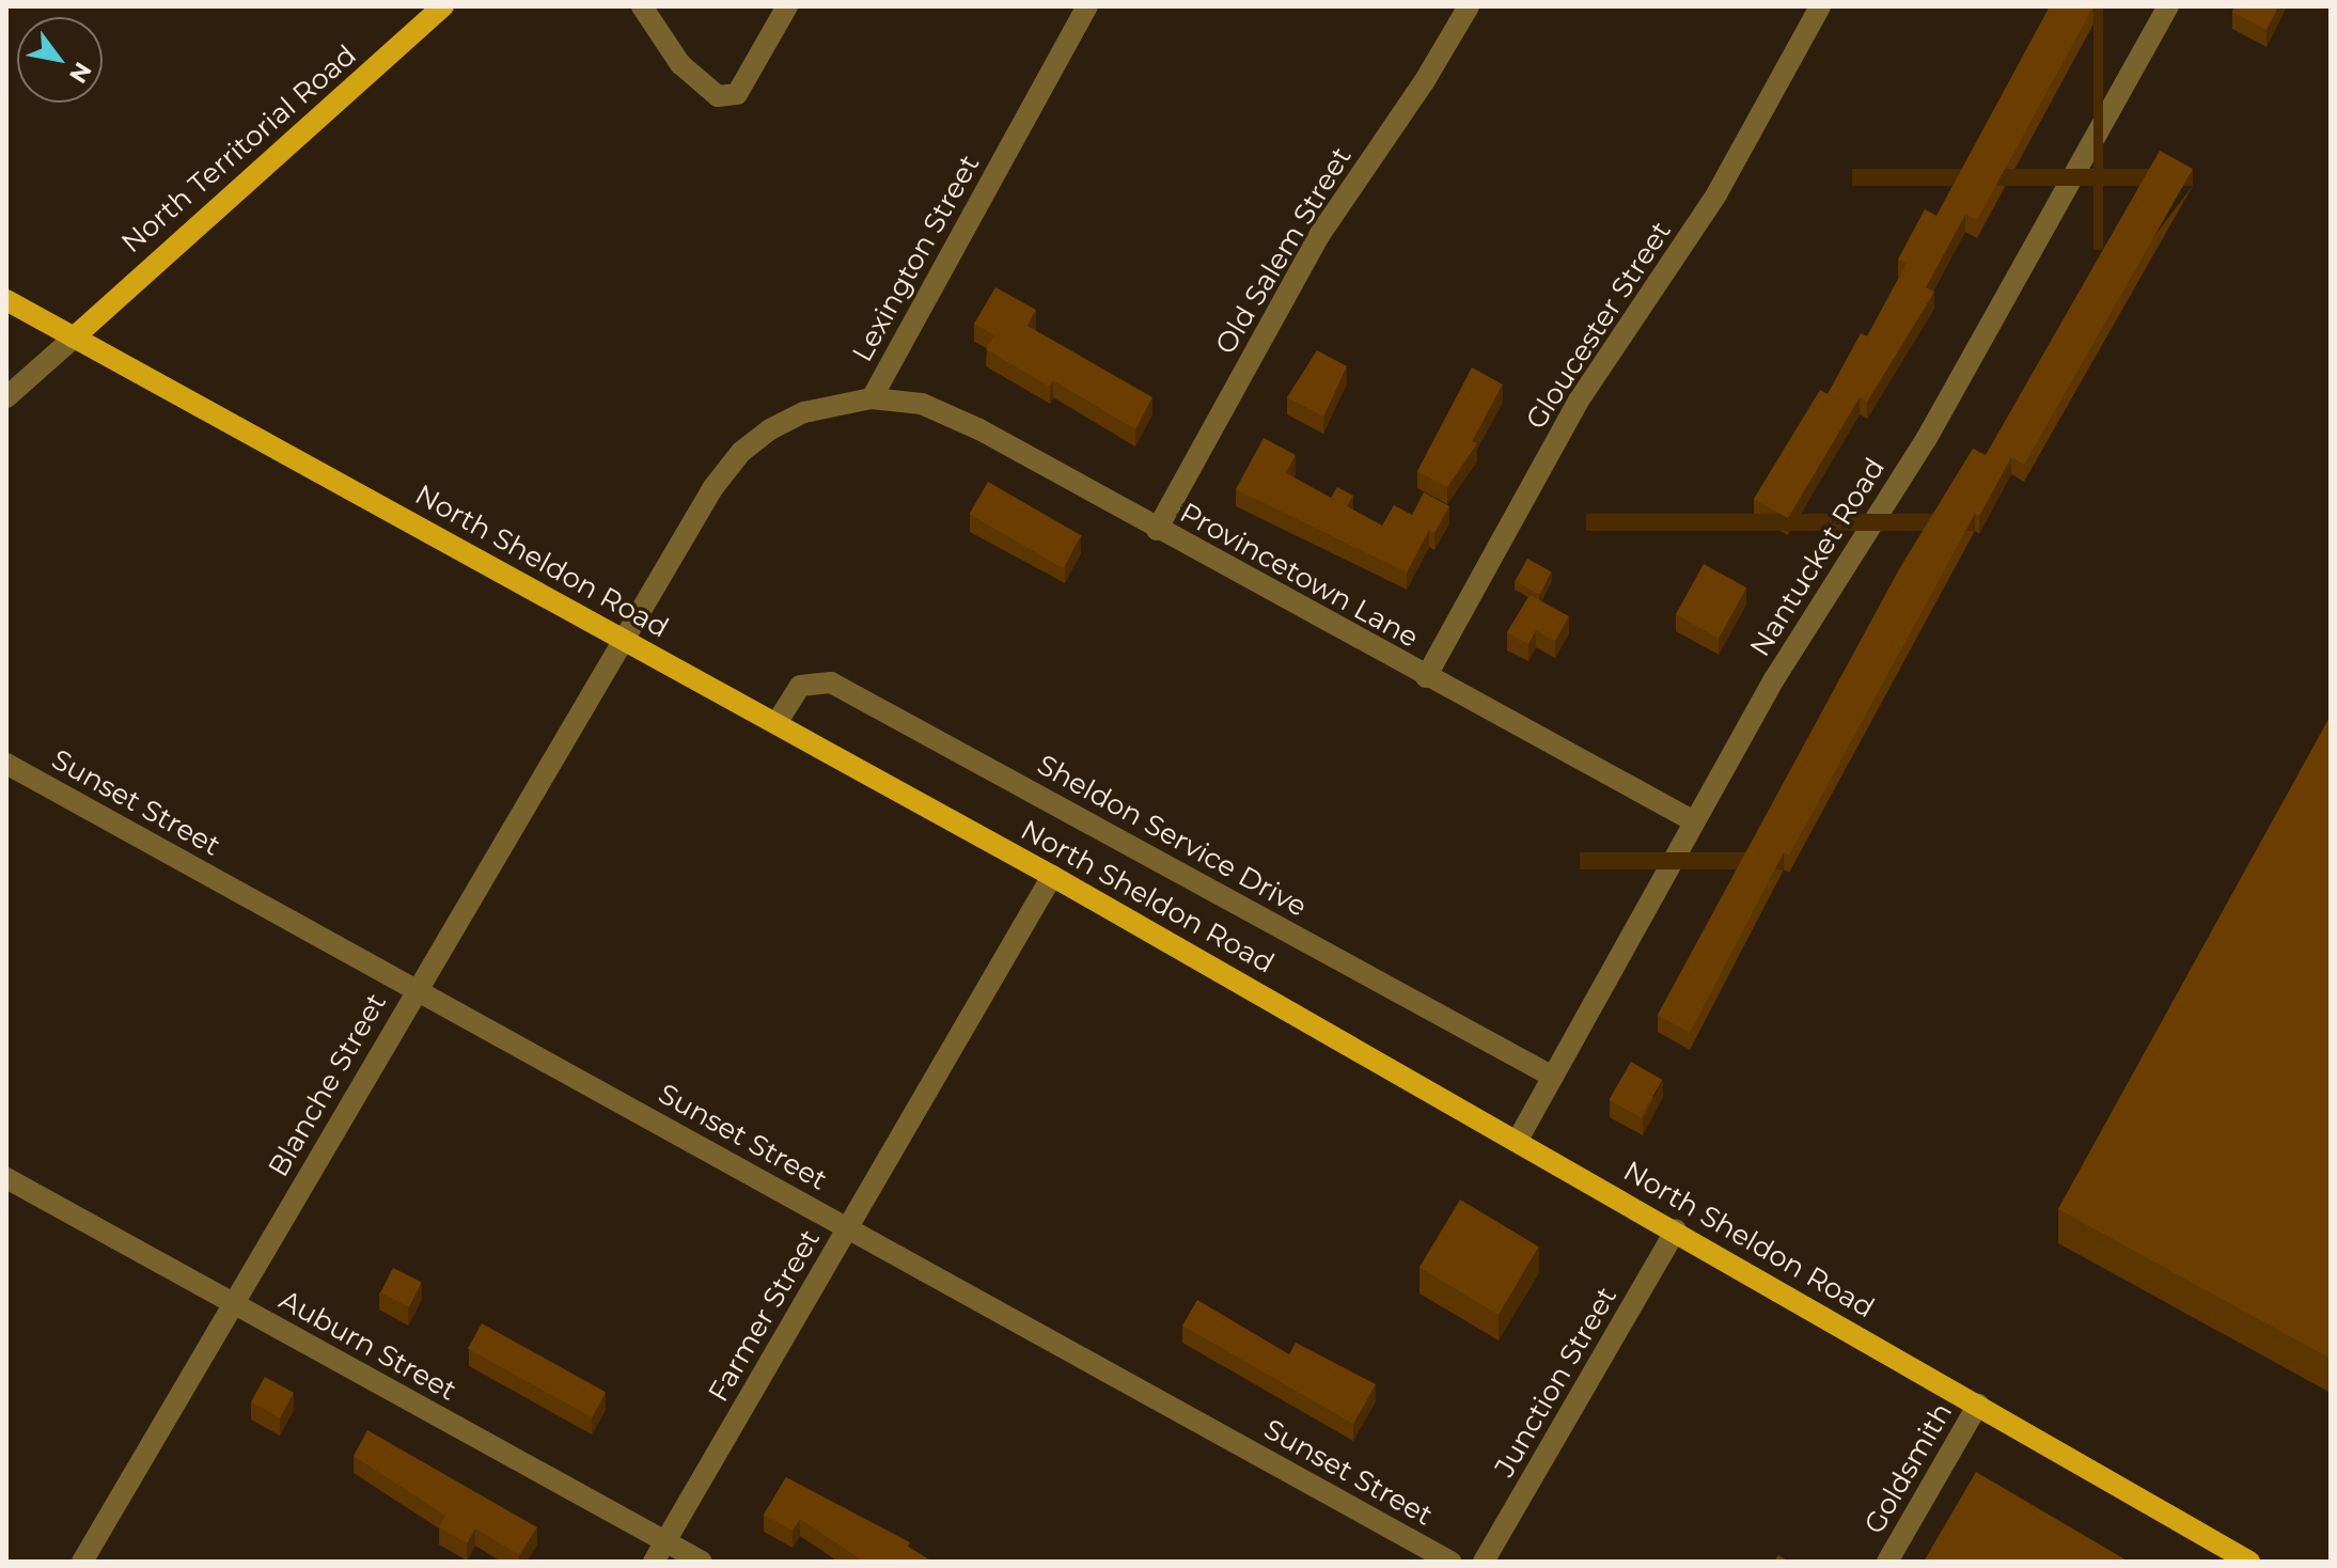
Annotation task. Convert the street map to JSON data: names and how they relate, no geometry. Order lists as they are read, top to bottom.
{
  "streets": {
    "main road": ["North Territorial Road", "North Sheldon Road"],
    "street": [
      "Old Salem Street",
      "Lexington Street",
      "Gloucester Street",
      "Nantucket Road",
      "Provincetown Lane",
      "Sunset Street",
      "Sheldon Service Drive",
      "Blanche Street",
      "Farmer Street",
      "Auburn Street",
      "Junction Street",
      "Goldsmith"
    ]
  },
  "crossings": [
    ["North Territorial Road", "North Sheldon Road"],
    ["Old Salem Street", "Provincetown Lane"],
    ["Lexington Street", "North Sheldon Road"],
    ["Lexington Street", "Provincetown Lane"],
    ["Lexington Street", "Blanche Street"],
    ["Gloucester Street", "Provincetown Lane"],
    ["Nantucket Road", "North Sheldon Road"],
    ["Nantucket Road", "Provincetown Lane"],
    ["Nantucket Road", "Sheldon Service Drive"],
    ["North Sheldon Road", "Sheldon Service Drive"],
    ["North Sheldon Road", "Blanche Street"],
    ["North Sheldon Road", "Farmer Street"],
    ["North Sheldon Road", "Junction Street"],
    ["North Sheldon Road", "Goldsmith"],
    ["Sunset Street", "Blanche Street"],
    ["Sunset Street", "Farmer Street"],
    ["Blanche Street", "Auburn Street"],
    ["Farmer Street", "Auburn Street"]
  ],
  "north": "bottom right"
}
